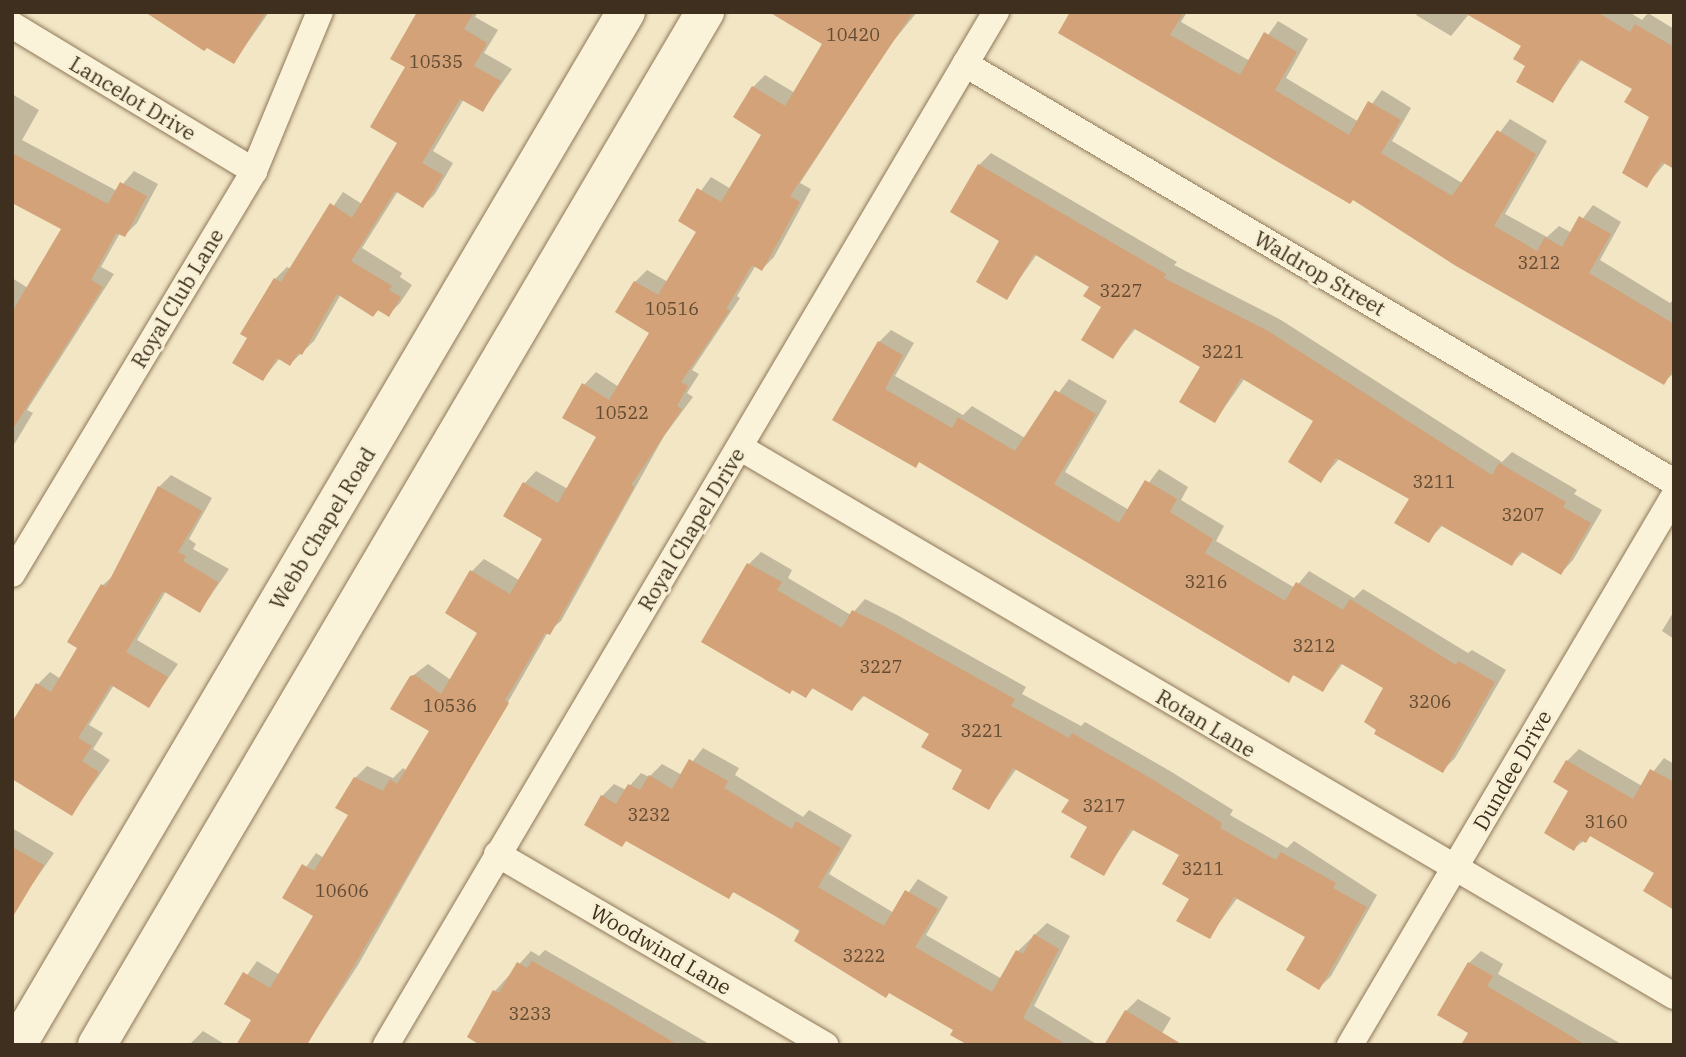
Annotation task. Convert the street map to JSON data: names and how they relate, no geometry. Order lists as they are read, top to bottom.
{
  "streets": {
    "main road": ["Webb Chapel Road"],
    "street": [
      "Lancelot Drive",
      "Waldrop Street",
      "Royal Club Lane",
      "Royal Chapel Drive",
      "Rotan Lane",
      "Dundee Drive",
      "Woodwind Lane"
    ]
  },
  "crossings": [
    ["Lancelot Drive", "Royal Club Lane"],
    ["Waldrop Street", "Royal Chapel Drive"],
    ["Royal Chapel Drive", "Rotan Lane"],
    ["Royal Chapel Drive", "Woodwind Lane"],
    ["Rotan Lane", "Dundee Drive"]
  ],
  "house_numbers": [
    "10420",
    "10535",
    "3212",
    "3227",
    "10516",
    "3221",
    "10522",
    "3211",
    "3207",
    "3216",
    "3212",
    "3227",
    "3206",
    "10536",
    "3221",
    "3217",
    "3232",
    "3160",
    "3211",
    "10606",
    "3222",
    "3233"
  ]
}
